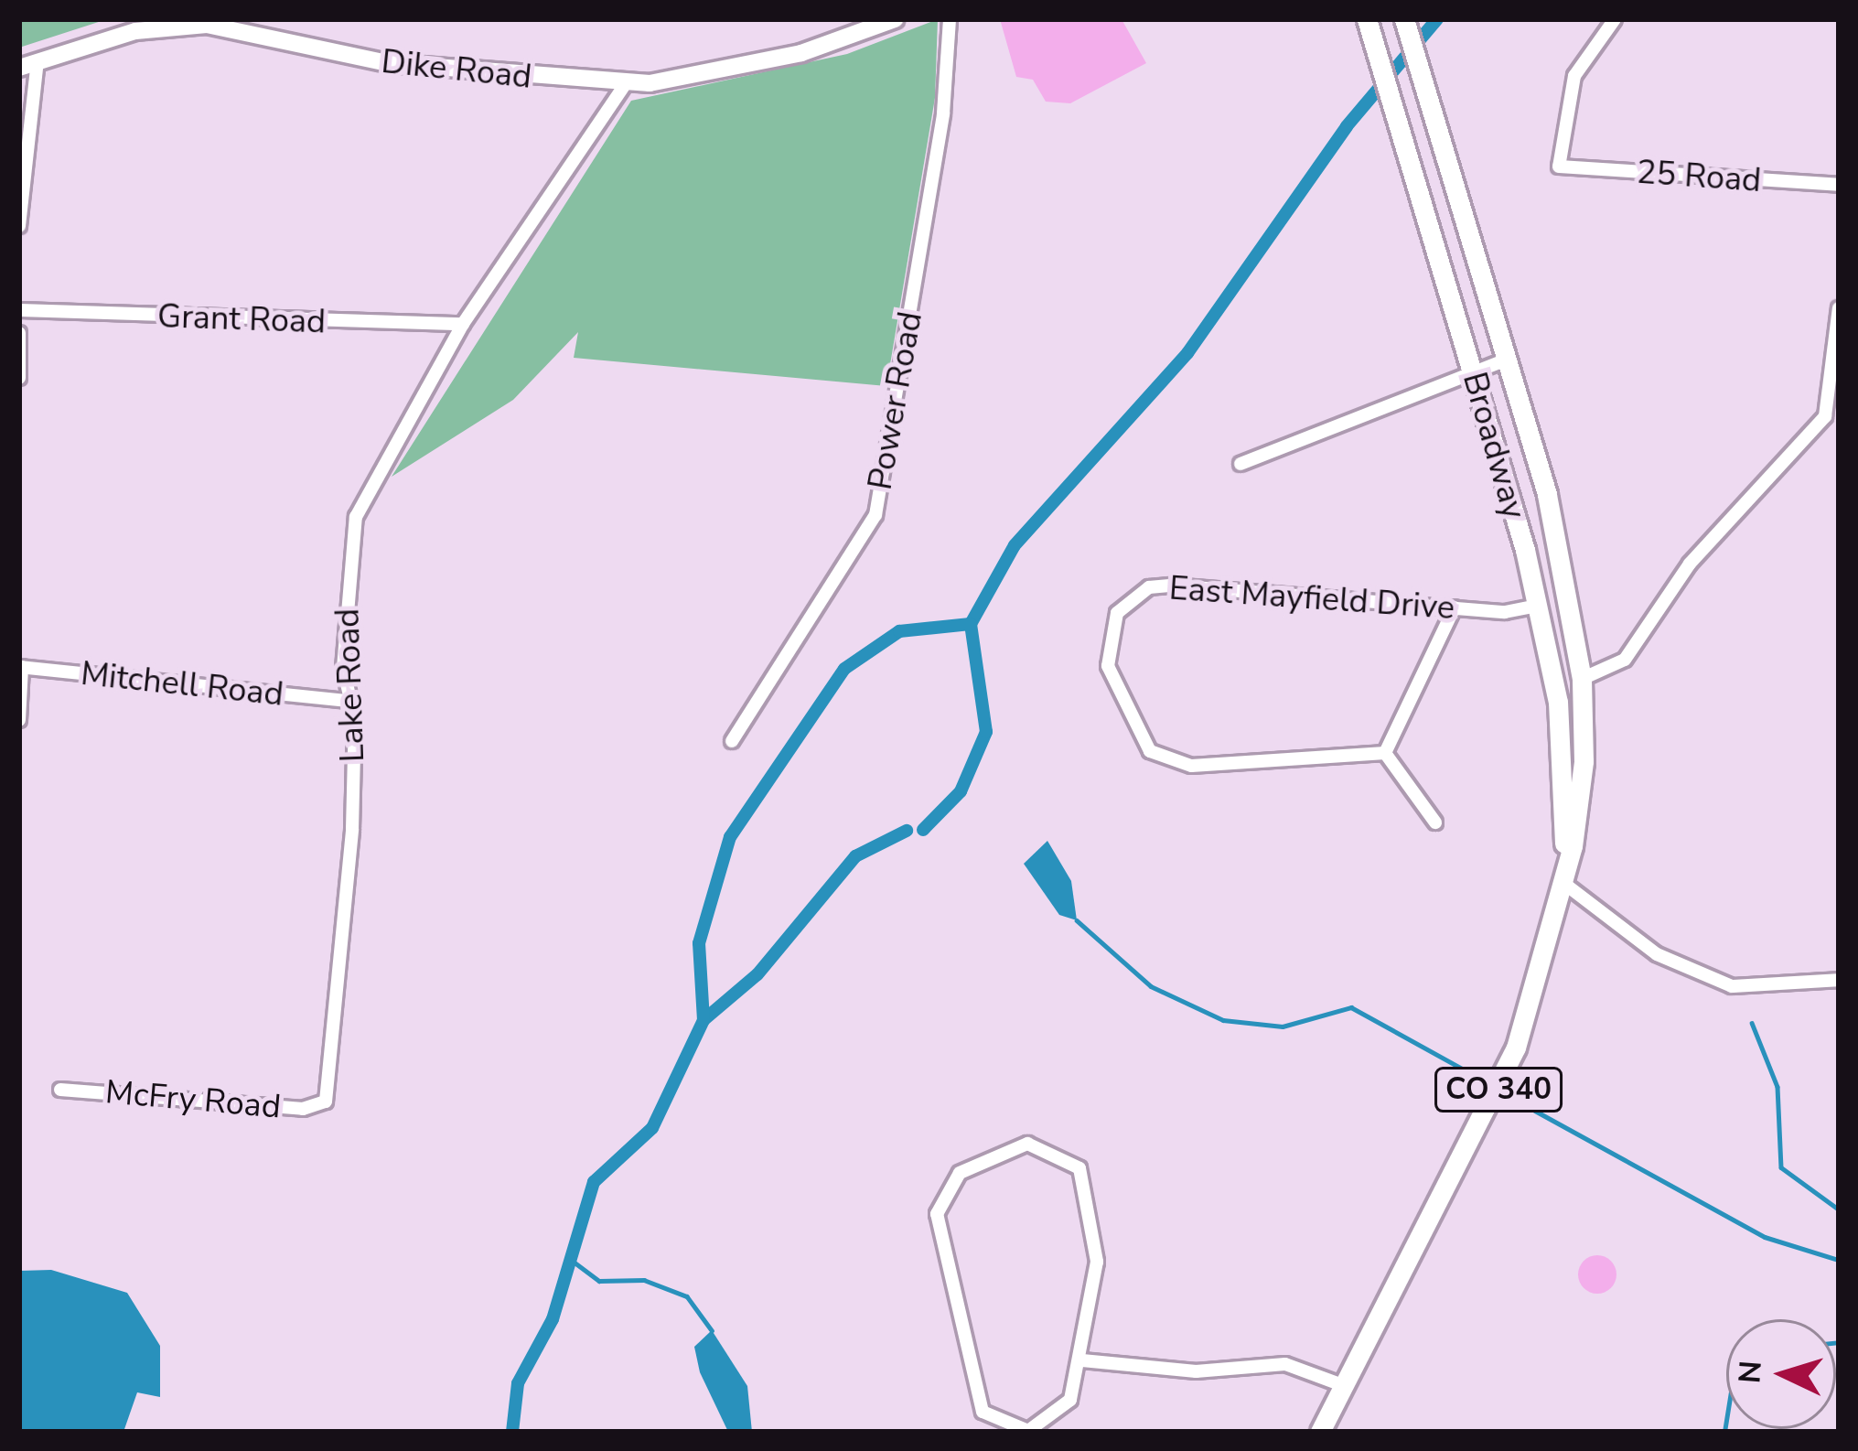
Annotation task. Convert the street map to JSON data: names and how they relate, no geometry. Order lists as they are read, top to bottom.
{
  "streets": {
    "main road": ["Broadway", "CO 340"],
    "street": [
      "Dike Road",
      "25 Road",
      "Grant Road",
      "Power Road",
      "East Mayfield Drive",
      "Mitchell Road",
      "Lake Road",
      "McFry Road"
    ]
  },
  "crossings": [
    ["Dike Road", "Lake Road"],
    ["Grant Road", "Lake Road"],
    ["Broadway", "East Mayfield Drive"],
    ["Mitchell Road", "Lake Road"],
    ["Lake Road", "McFry Road"]
  ],
  "north": "left"
}
